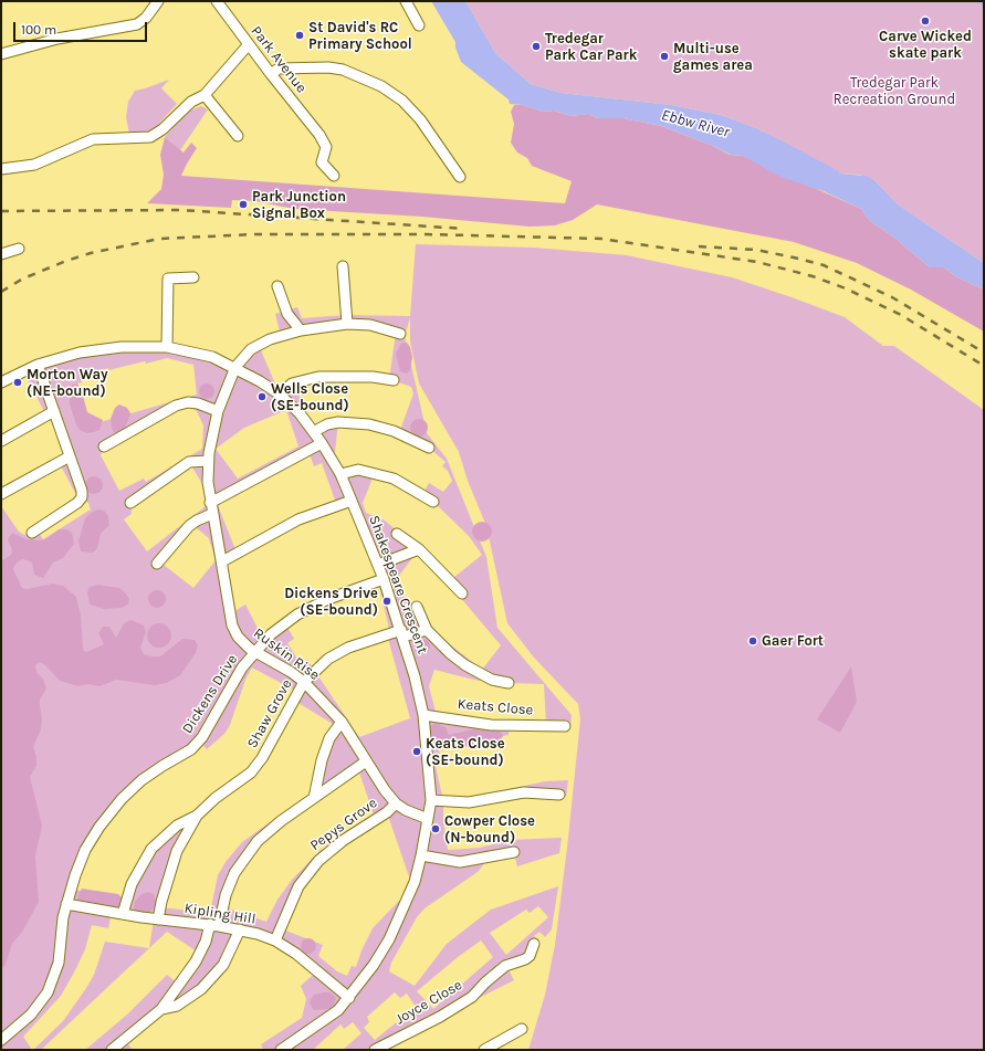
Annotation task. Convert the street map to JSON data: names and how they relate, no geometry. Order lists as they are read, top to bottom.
{
  "streets": {
    "street": [
      "Park Avenue",
      "Shakespeare Crescent",
      "Ruskin Rise",
      "Dickens Drive",
      "Keats Close",
      "Shaw Grove",
      "Pepys Grove",
      "Kipling Hill",
      "Joyce Close"
    ]
  },
  "crossings": [
    ["Shakespeare Crescent", "Ruskin Rise"],
    ["Shakespeare Crescent", "Dickens Drive"],
    ["Shakespeare Crescent", "Keats Close"],
    ["Shakespeare Crescent", "Shaw Grove"],
    ["Shakespeare Crescent", "Kipling Hill"],
    ["Ruskin Rise", "Dickens Drive"],
    ["Ruskin Rise", "Shaw Grove"],
    ["Ruskin Rise", "Pepys Grove"],
    ["Dickens Drive", "Kipling Hill"],
    ["Shaw Grove", "Kipling Hill"],
    ["Pepys Grove", "Kipling Hill"]
  ],
  "water": ["Ebbw River"],
  "parks": ["Tredegar Park Recreation Ground"],
  "places": [
    "Carve Wicked skate park",
    "St David's RC Primary School",
    "Tredegar Park Car Park",
    "Multi-use games area",
    "Park Junction Signal Box",
    "Morton Way (NE-bound)",
    "Wells Close (SE-bound)",
    "Dickens Drive (SE-bound)",
    "Gaer Fort",
    "Keats Close (SE-bound)",
    "Cowper Close (N-bound)"
  ],
  "scale_bar": "100 m"
}
